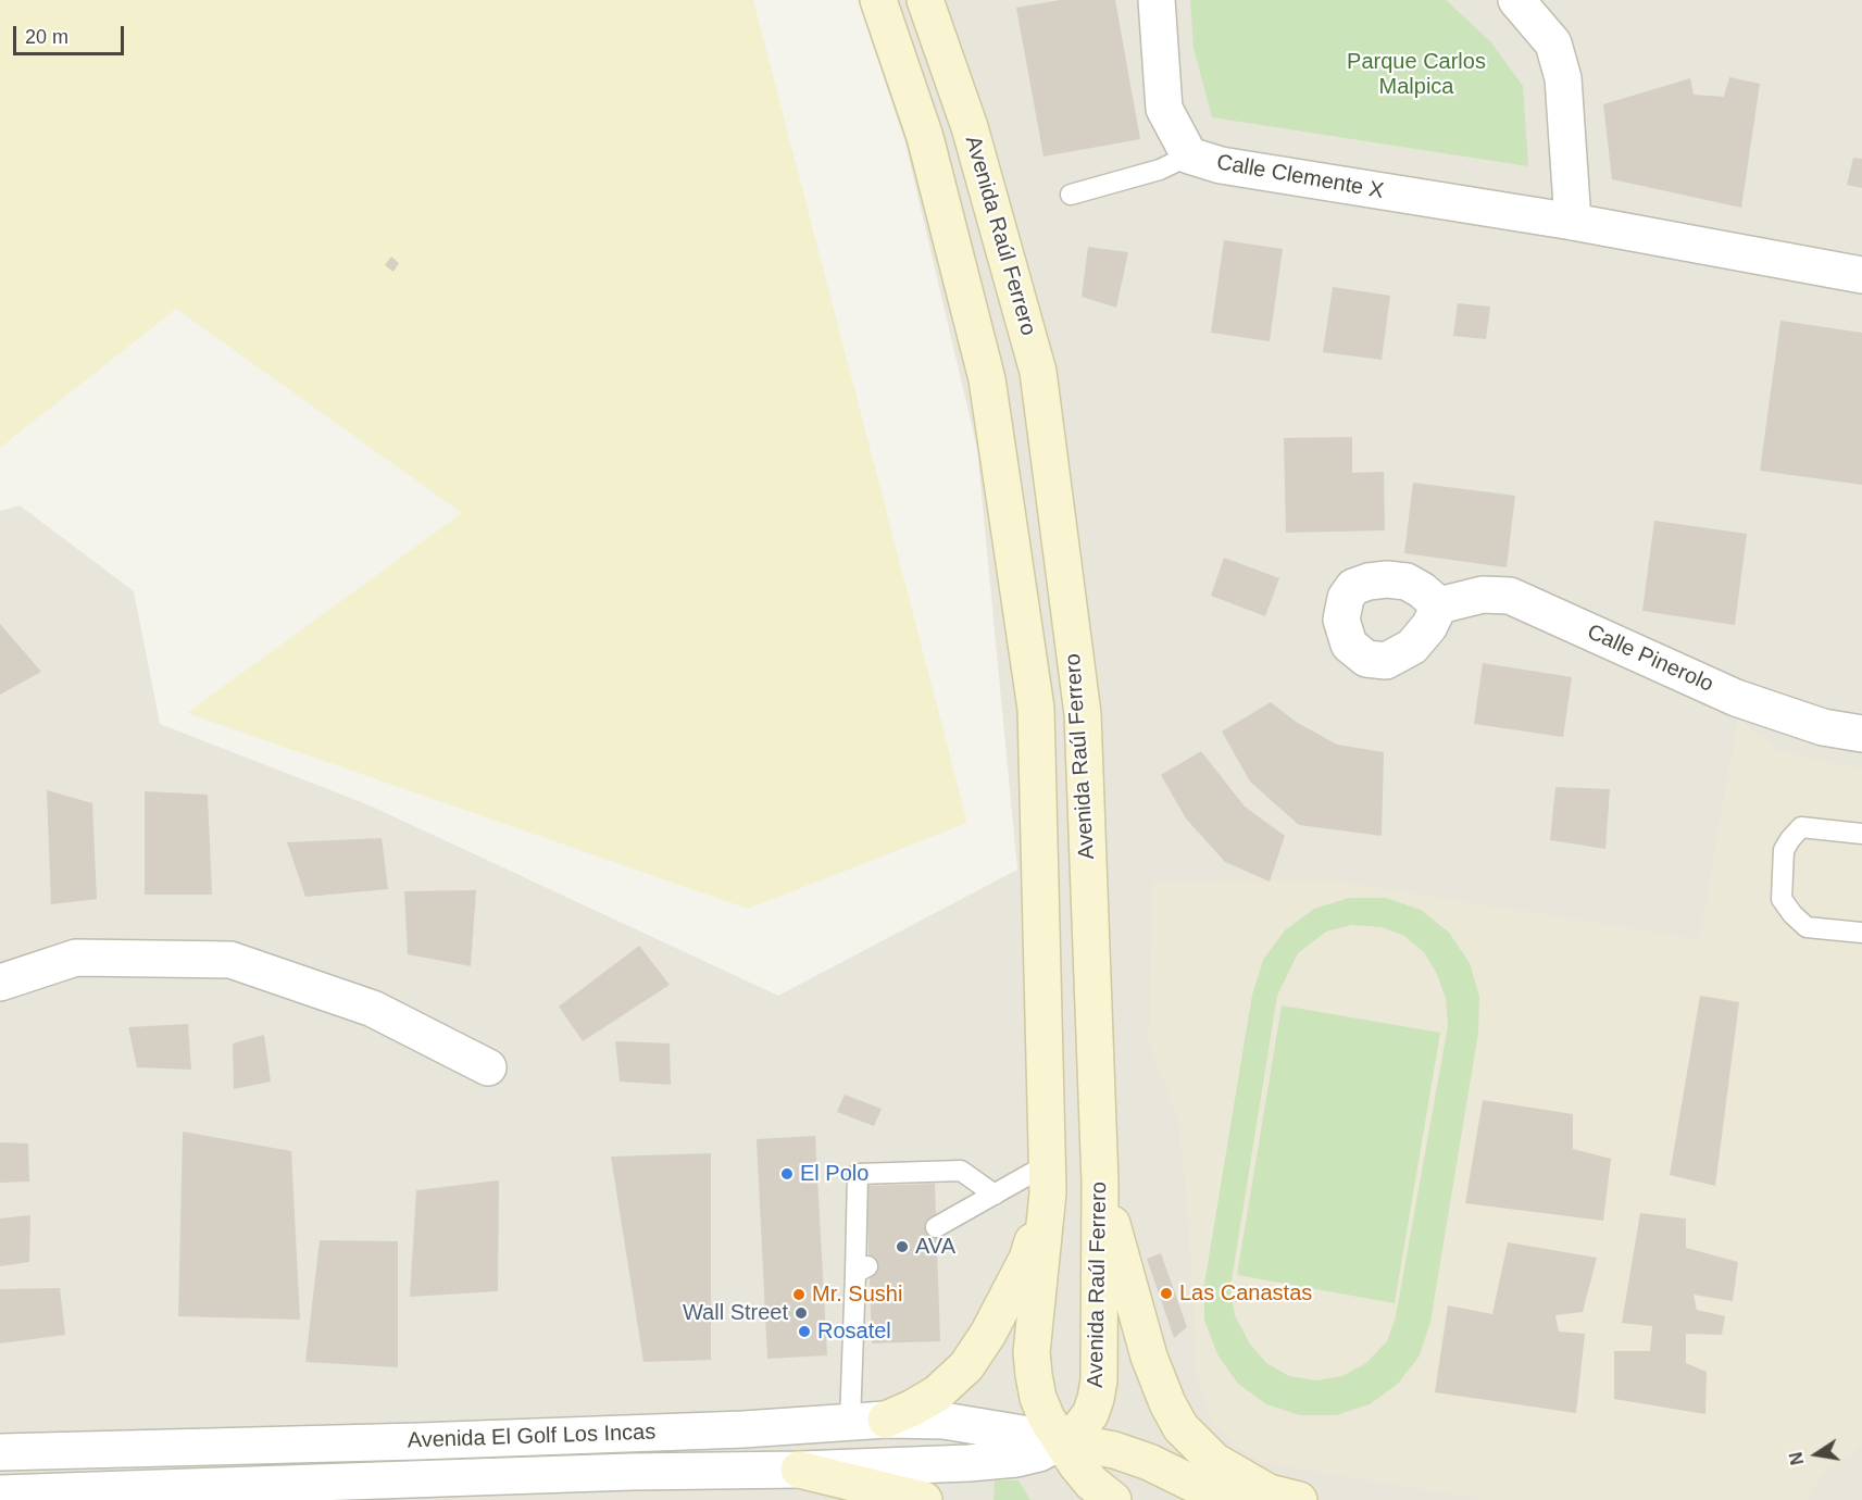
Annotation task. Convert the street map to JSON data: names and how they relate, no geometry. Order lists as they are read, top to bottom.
{
  "streets": {
    "main road": ["Avenida Raúl Ferrero"],
    "street": ["Calle Clemente X", "Calle Pinerolo", "Avenida El Golf Los Incas"]
  },
  "crossings": [
    ["Avenida Raúl Ferrero", "Avenida El Golf Los Incas"]
  ],
  "parks": ["Parque Carlos Malpica"],
  "places": [
    "El Polo",
    "AVA",
    "Las Canastas",
    "Mr. Sushi",
    "Wall Street",
    "Rosatel"
  ],
  "scale_bar": "20 m",
  "north": "left"
}
